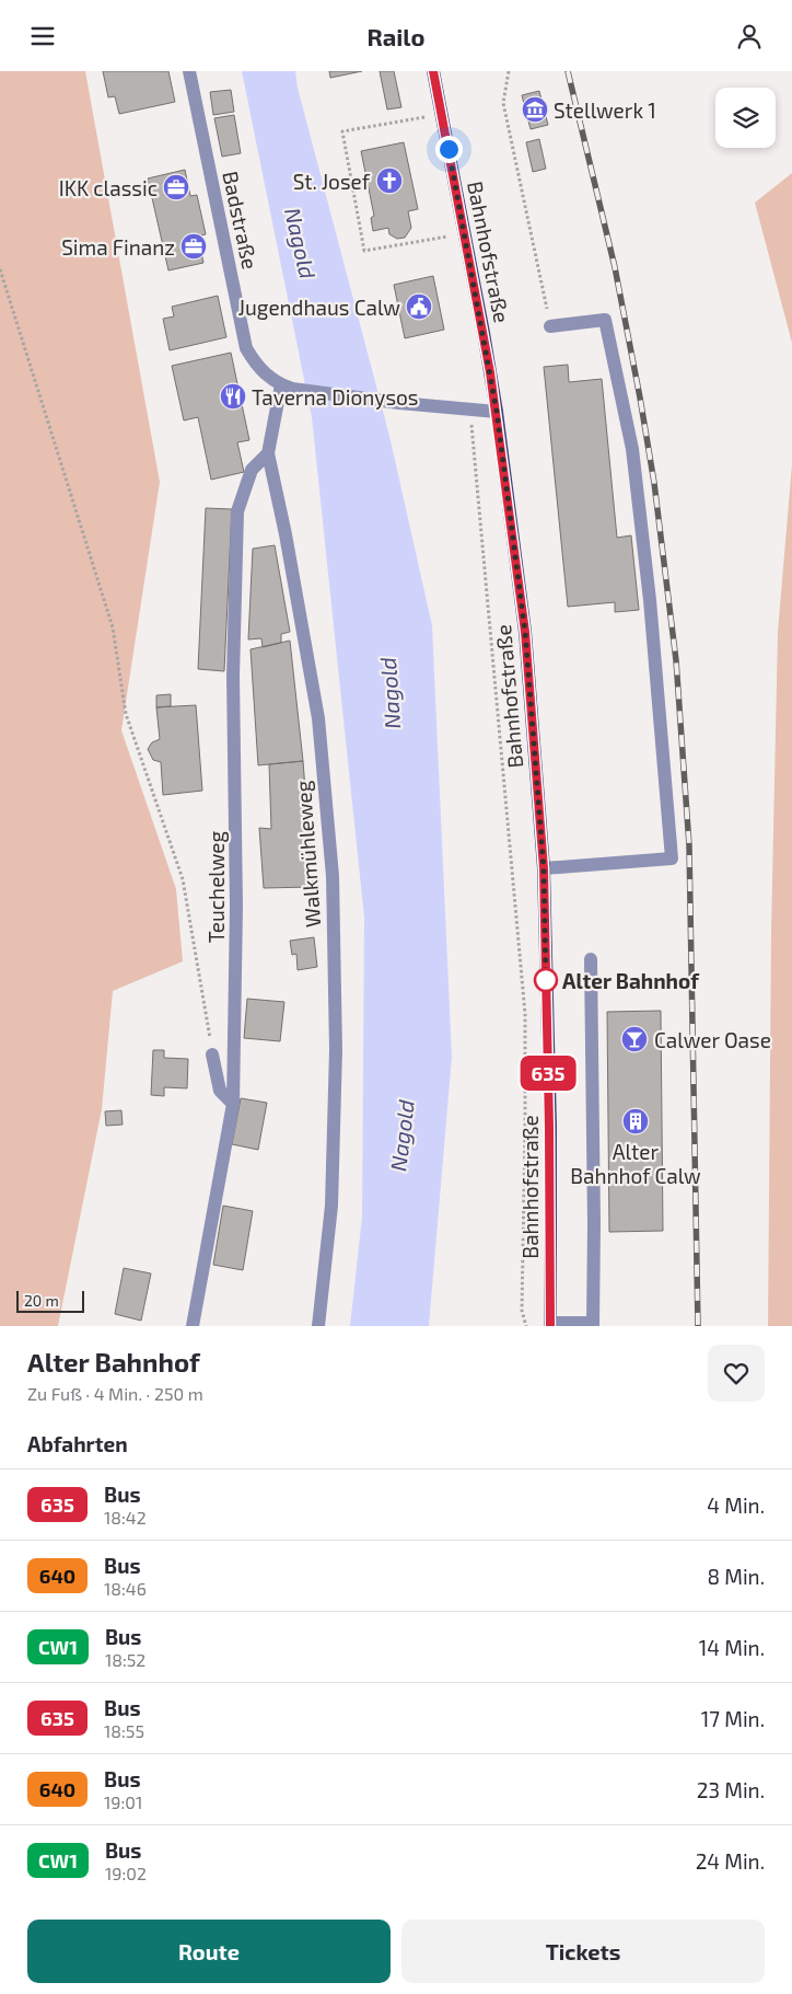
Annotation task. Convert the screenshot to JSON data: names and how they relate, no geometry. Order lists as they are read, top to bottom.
{
  "streets": {
    "main road": ["Bahnhofstraße"],
    "street": ["Badstraße", "Walkmühleweg", "Teuchelweg"]
  },
  "crossings": [
    ["Badstraße", "Walkmühleweg"],
    ["Walkmühleweg", "Teuchelweg"]
  ],
  "water": ["Nagold"],
  "places": {
    "museum": ["Stellwerk 1"],
    "church": ["St. Josef"],
    "office": ["IKK classic", "Sima Finanz"],
    "public building": ["Jugendhaus Calw"],
    "restaurant": ["Taverna Dionysos"],
    "other": ["Alter Bahnhof"],
    "bar": ["Calwer Oase"],
    "building": ["Alter Bahnhof Calw"]
  },
  "lines": ["bus line 635"],
  "scale_bar": "20 m",
  "page": {
    "header": "Railo",
    "on_map": "635",
    "scale": "20 m",
    "heading": [
      ["Alter Bahnhof", "Zu Fuß · 4 Min. · 250 m"],
      "Abfahrten"
    ],
    "list": [
      {
        "mark": "635",
        "name": "Bus",
        "note": "18:42",
        "value": "4 Min."
      },
      {
        "mark": "640",
        "name": "Bus",
        "note": "18:46",
        "value": "8 Min."
      },
      {
        "mark": "CW1",
        "name": "Bus",
        "note": "18:52",
        "value": "14 Min."
      },
      {
        "mark": "635",
        "name": "Bus",
        "note": "18:55",
        "value": "17 Min."
      },
      {
        "mark": "640",
        "name": "Bus",
        "note": "19:01",
        "value": "23 Min."
      },
      {
        "mark": "CW1",
        "name": "Bus",
        "note": "19:02",
        "value": "24 Min."
      }
    ],
    "buttons": ["Route", "Tickets"]
  }
}
